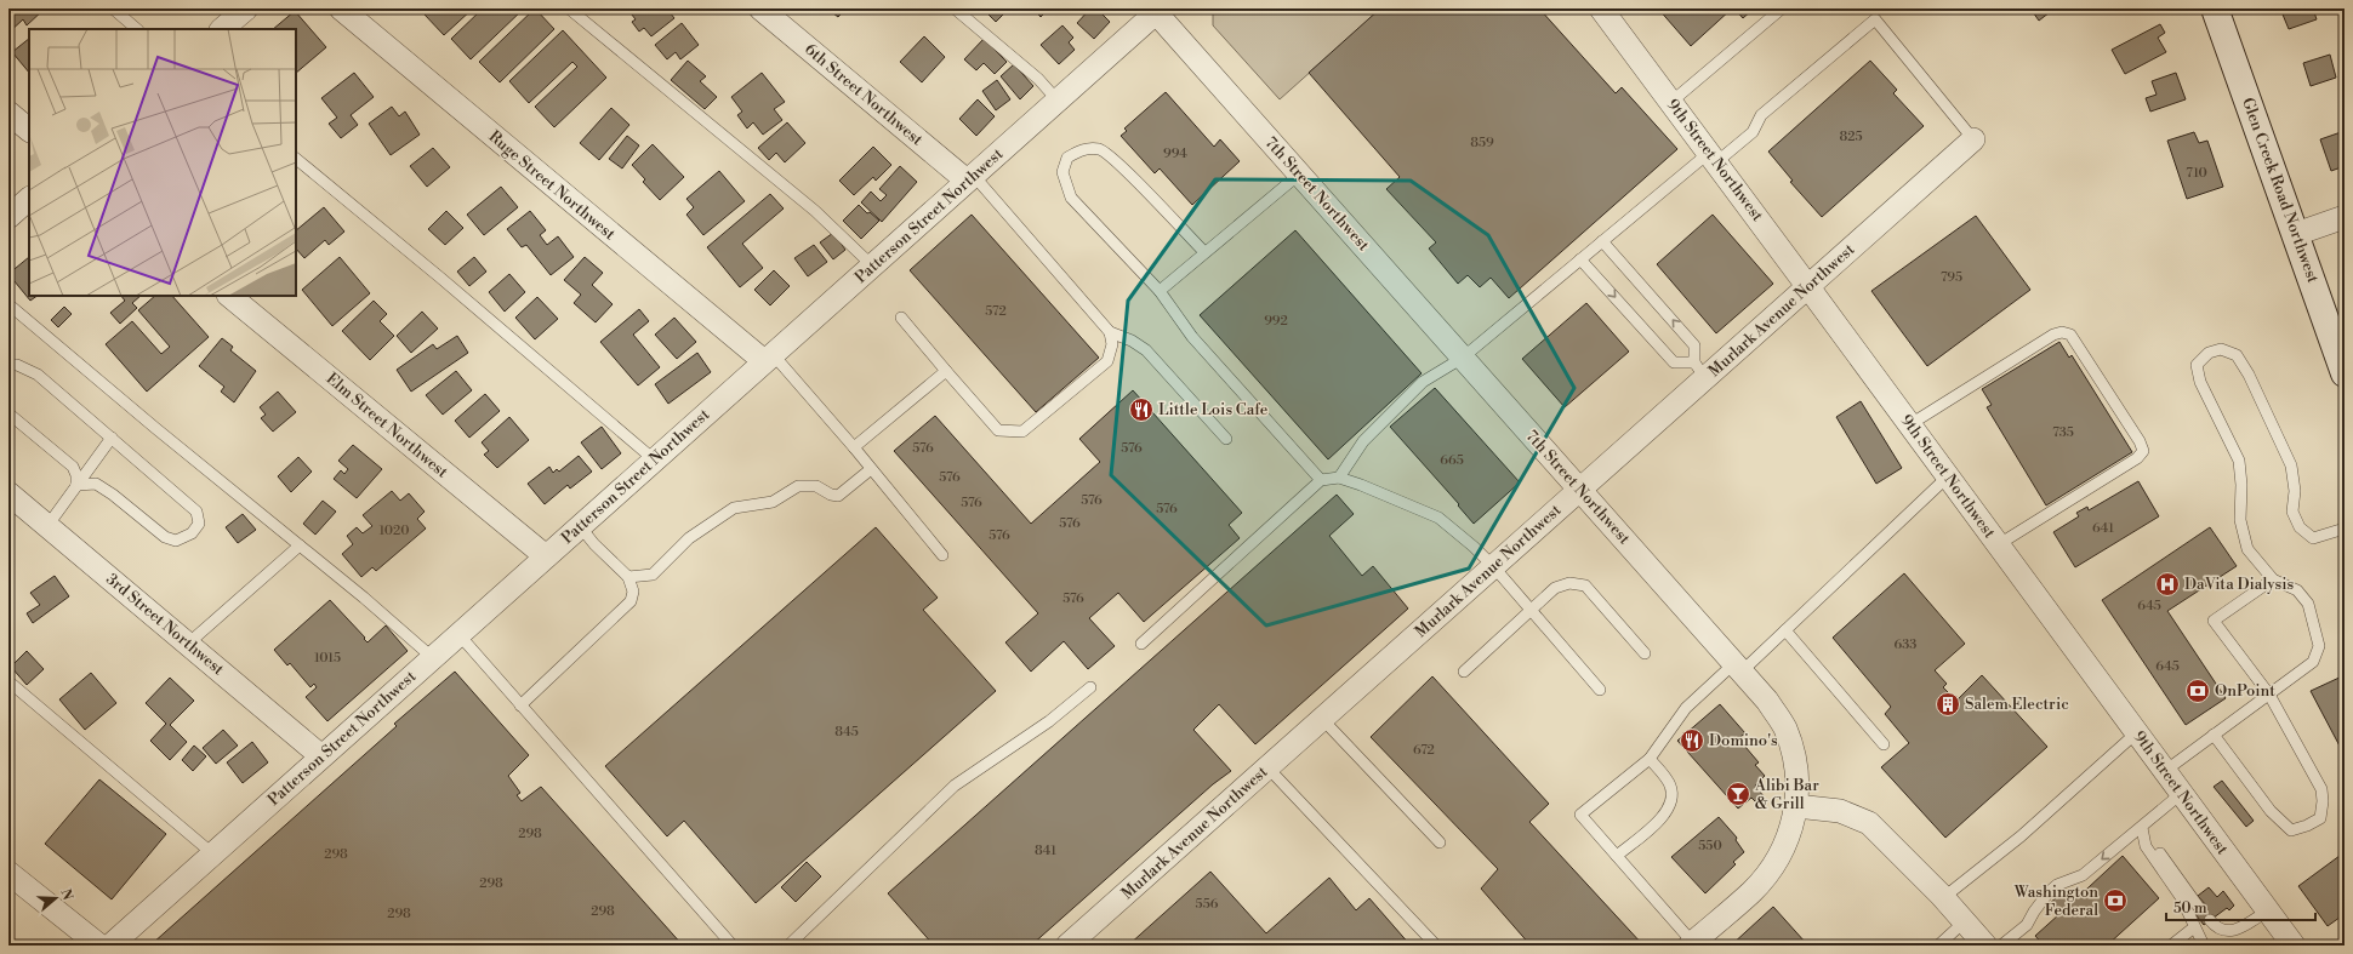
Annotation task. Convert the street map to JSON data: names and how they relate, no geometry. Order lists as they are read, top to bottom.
{
  "streets": {
    "main road": ["Glen Creek Road Northwest"],
    "street": [
      "6th Street Northwest",
      "9th Street Northwest",
      "Ruge Street Northwest",
      "7th Street Northwest",
      "Patterson Street Northwest",
      "Murlark Avenue Northwest",
      "Elm Street Northwest",
      "3rd Street Northwest"
    ]
  },
  "crossings": [
    ["6th Street Northwest", "Patterson Street Northwest"],
    ["9th Street Northwest", "Murlark Avenue Northwest"],
    ["Ruge Street Northwest", "Patterson Street Northwest"],
    ["7th Street Northwest", "Patterson Street Northwest"],
    ["7th Street Northwest", "Murlark Avenue Northwest"],
    ["Patterson Street Northwest", "Elm Street Northwest"],
    ["Patterson Street Northwest", "3rd Street Northwest"]
  ],
  "places": {
    "restaurant": ["Little Lois Cafe", "Domino's"],
    "hospital": ["DaVita Dialysis"],
    "bank": ["OnPoint", "Washington Federal"],
    "building": ["Salem Electric"],
    "bar": ["Alibi Bar & Grill"]
  },
  "house_numbers": [
    "825",
    "859",
    "994",
    "710",
    "795",
    "572",
    "992",
    "735",
    "576",
    "576",
    "665",
    "576",
    "576",
    "576",
    "576",
    "576",
    "641",
    "1020",
    "576",
    "576",
    "645",
    "633",
    "1015",
    "645",
    "845",
    "672",
    "298",
    "550",
    "841",
    "298",
    "298",
    "556",
    "298",
    "298"
  ],
  "scale_bar": "50 m",
  "north": "right"
}
